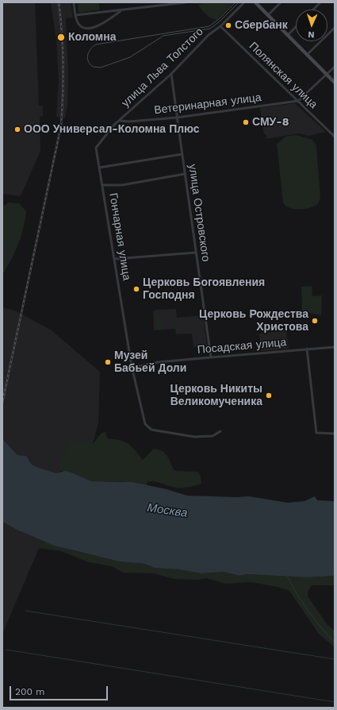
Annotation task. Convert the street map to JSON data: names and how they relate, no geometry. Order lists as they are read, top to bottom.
{
  "streets": {
    "street": [
      "улица Льва Толстого",
      "Полянская улица",
      "Ветеринарная улица",
      "улица Островского",
      "Гончарная улица",
      "Посадская улица"
    ]
  },
  "crossings": [
    ["улица Льва Толстого", "Полянская улица"],
    ["улица Льва Толстого", "Ветеринарная улица"],
    ["улица Льва Толстого", "Гончарная улица"],
    ["Полянская улица", "Ветеринарная улица"],
    ["улица Островского", "Посадская улица"],
    ["Гончарная улица", "Посадская улица"]
  ],
  "water": ["Москва"],
  "places": [
    "Сбербанк",
    "Коломна",
    "СМУ-8",
    "ООО Универсал-Коломна Плюс",
    "Церковь Богоявления Господня",
    "Церковь Рождества Христова",
    "Музей Бабьей Доли",
    "Церковь Никиты Великомученика"
  ],
  "scale_bar": "200 m",
  "north": "bottom"
}
